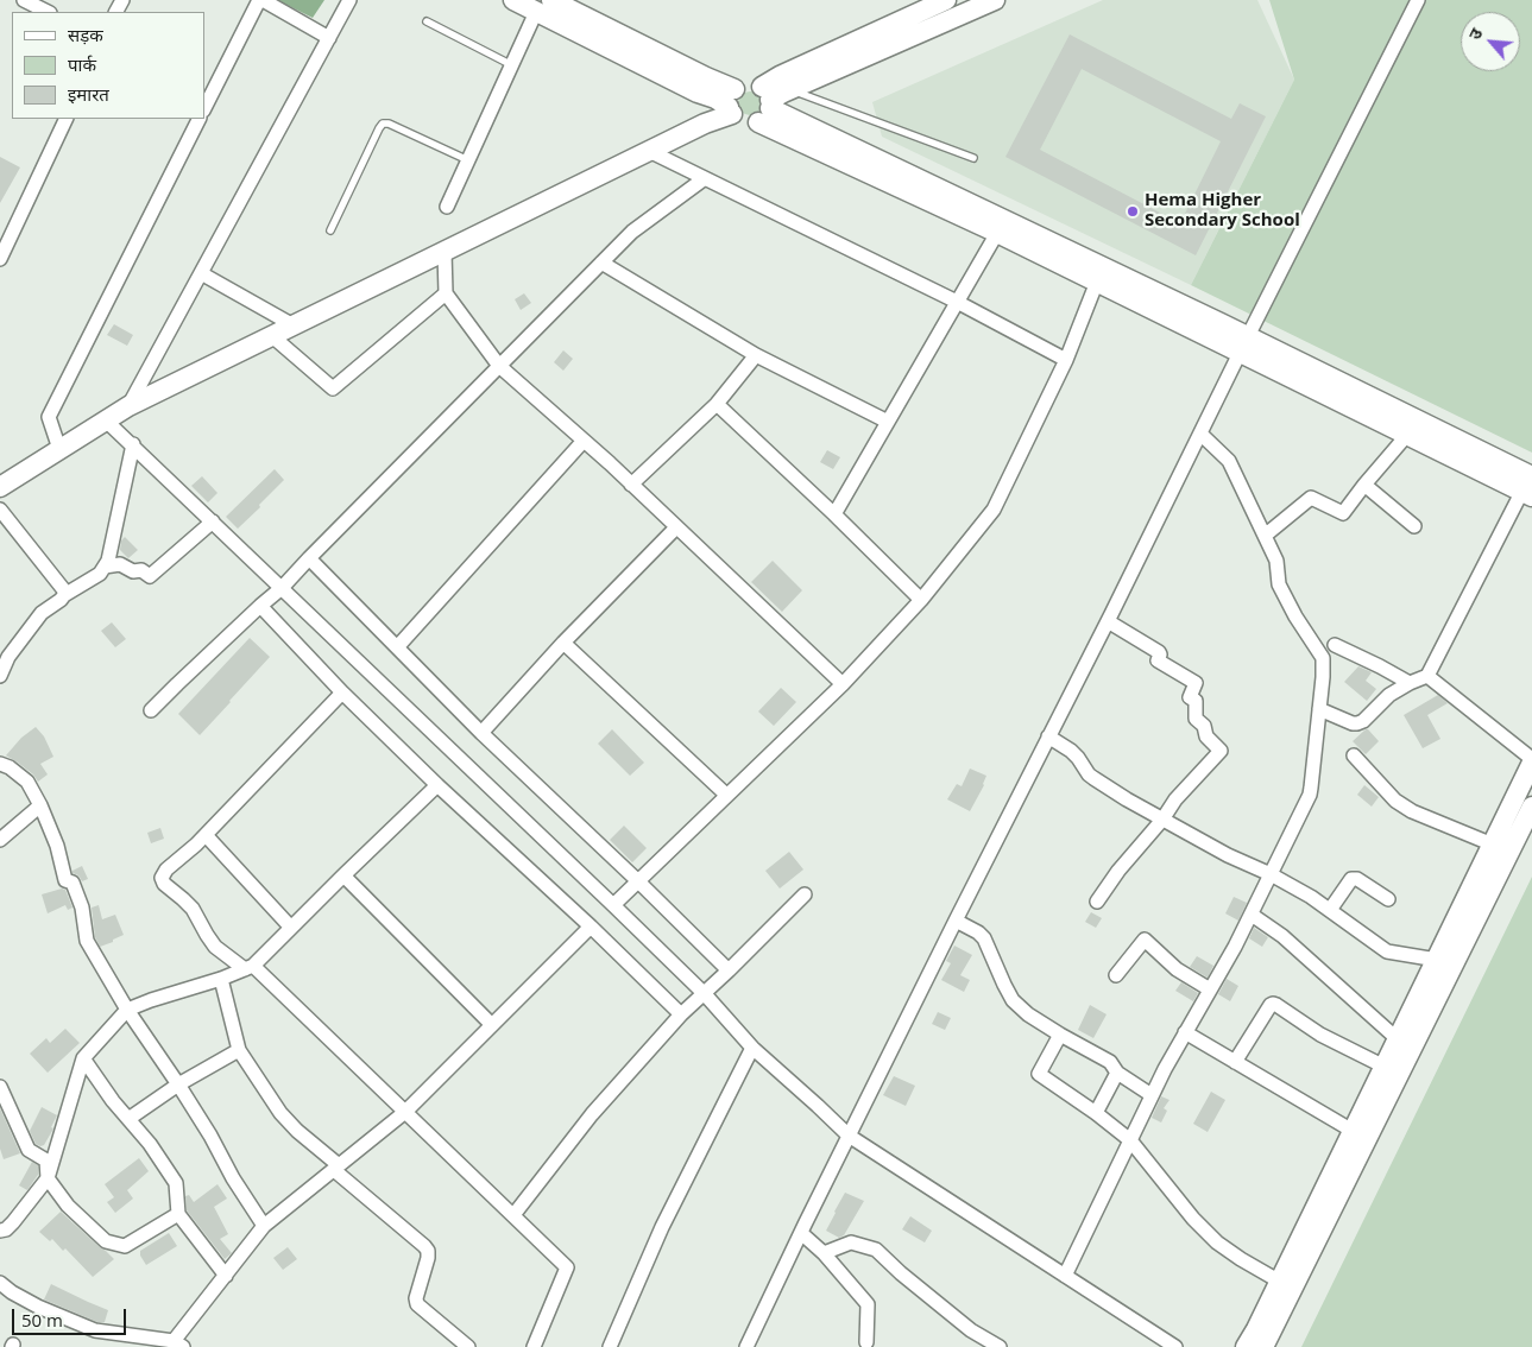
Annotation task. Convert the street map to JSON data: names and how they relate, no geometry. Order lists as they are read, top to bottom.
{
  "places": ["Hema Higher Secondary School"],
  "legend": ["सड़क", "पार्क", "इमारत"],
  "scale_bar": "50 m",
  "north": "top left"
}
